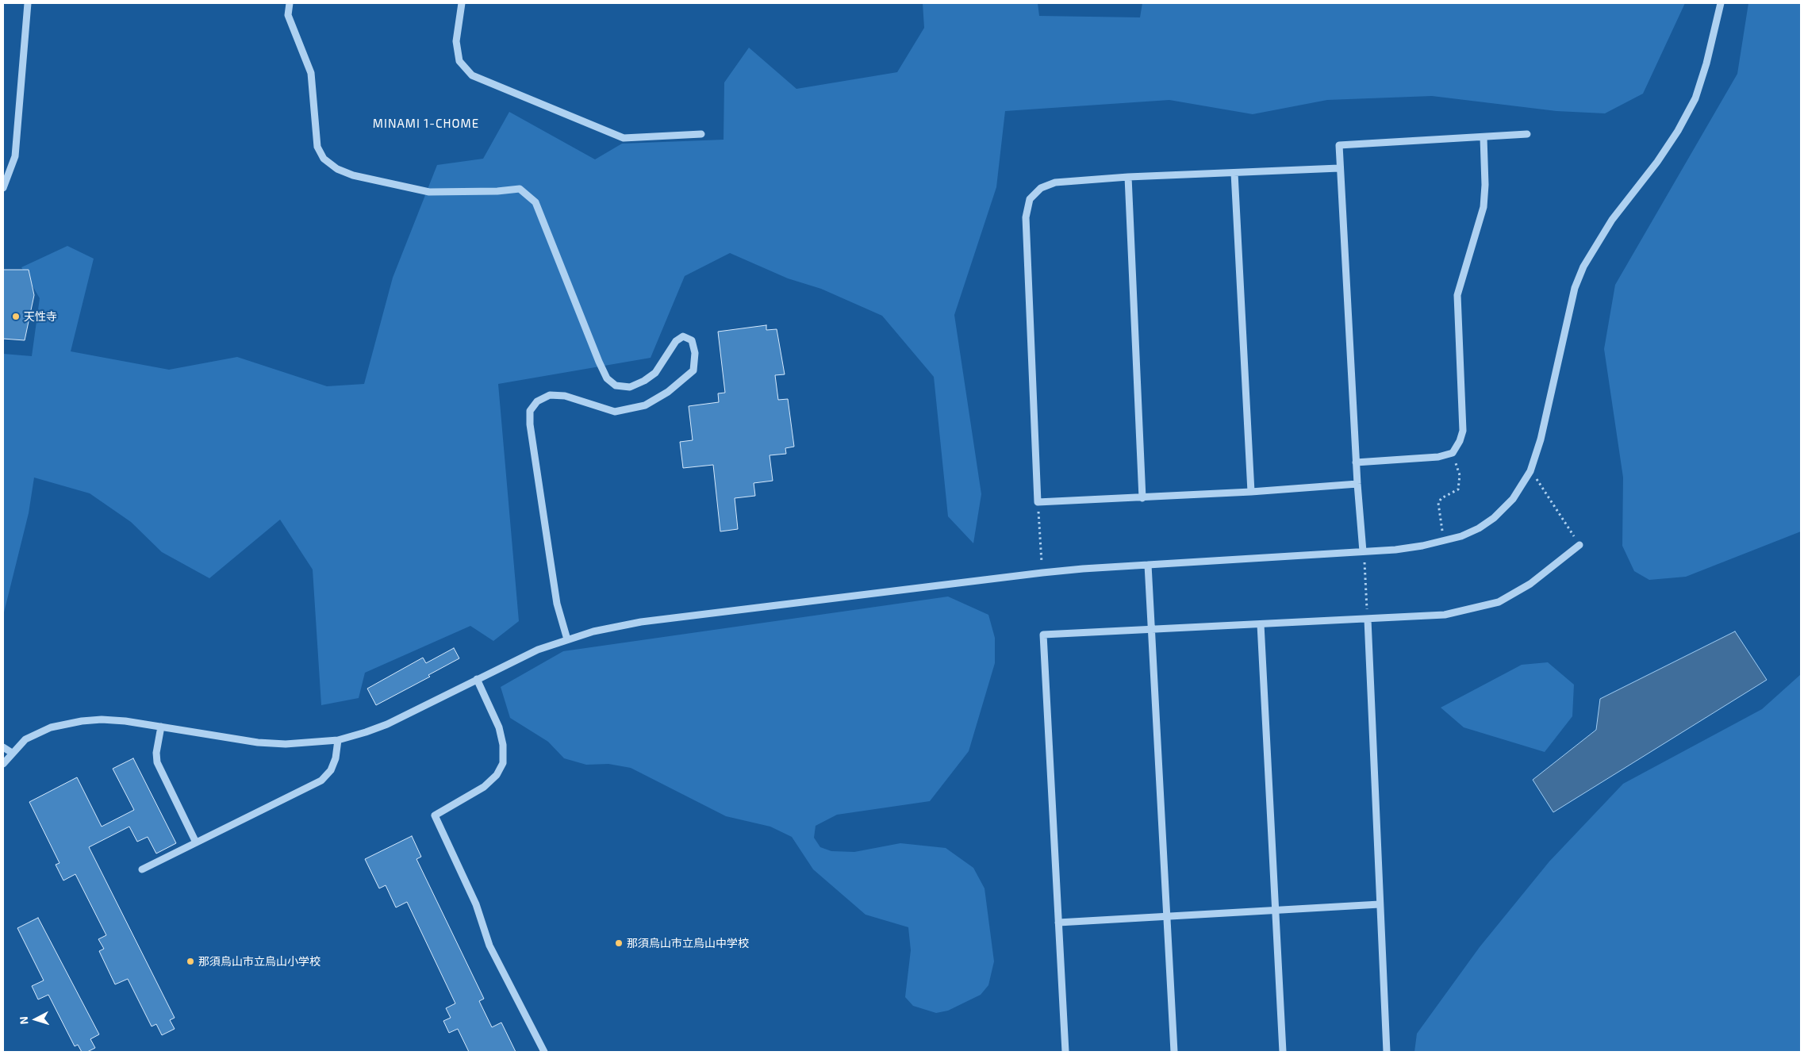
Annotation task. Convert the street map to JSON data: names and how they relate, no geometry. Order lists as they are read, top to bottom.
{
  "districts": ["MINAMI 1-CHOME"],
  "places": ["天性寺", "那須烏山市立烏山中学校", "那須烏山市立烏山小学校"],
  "north": "left"
}
